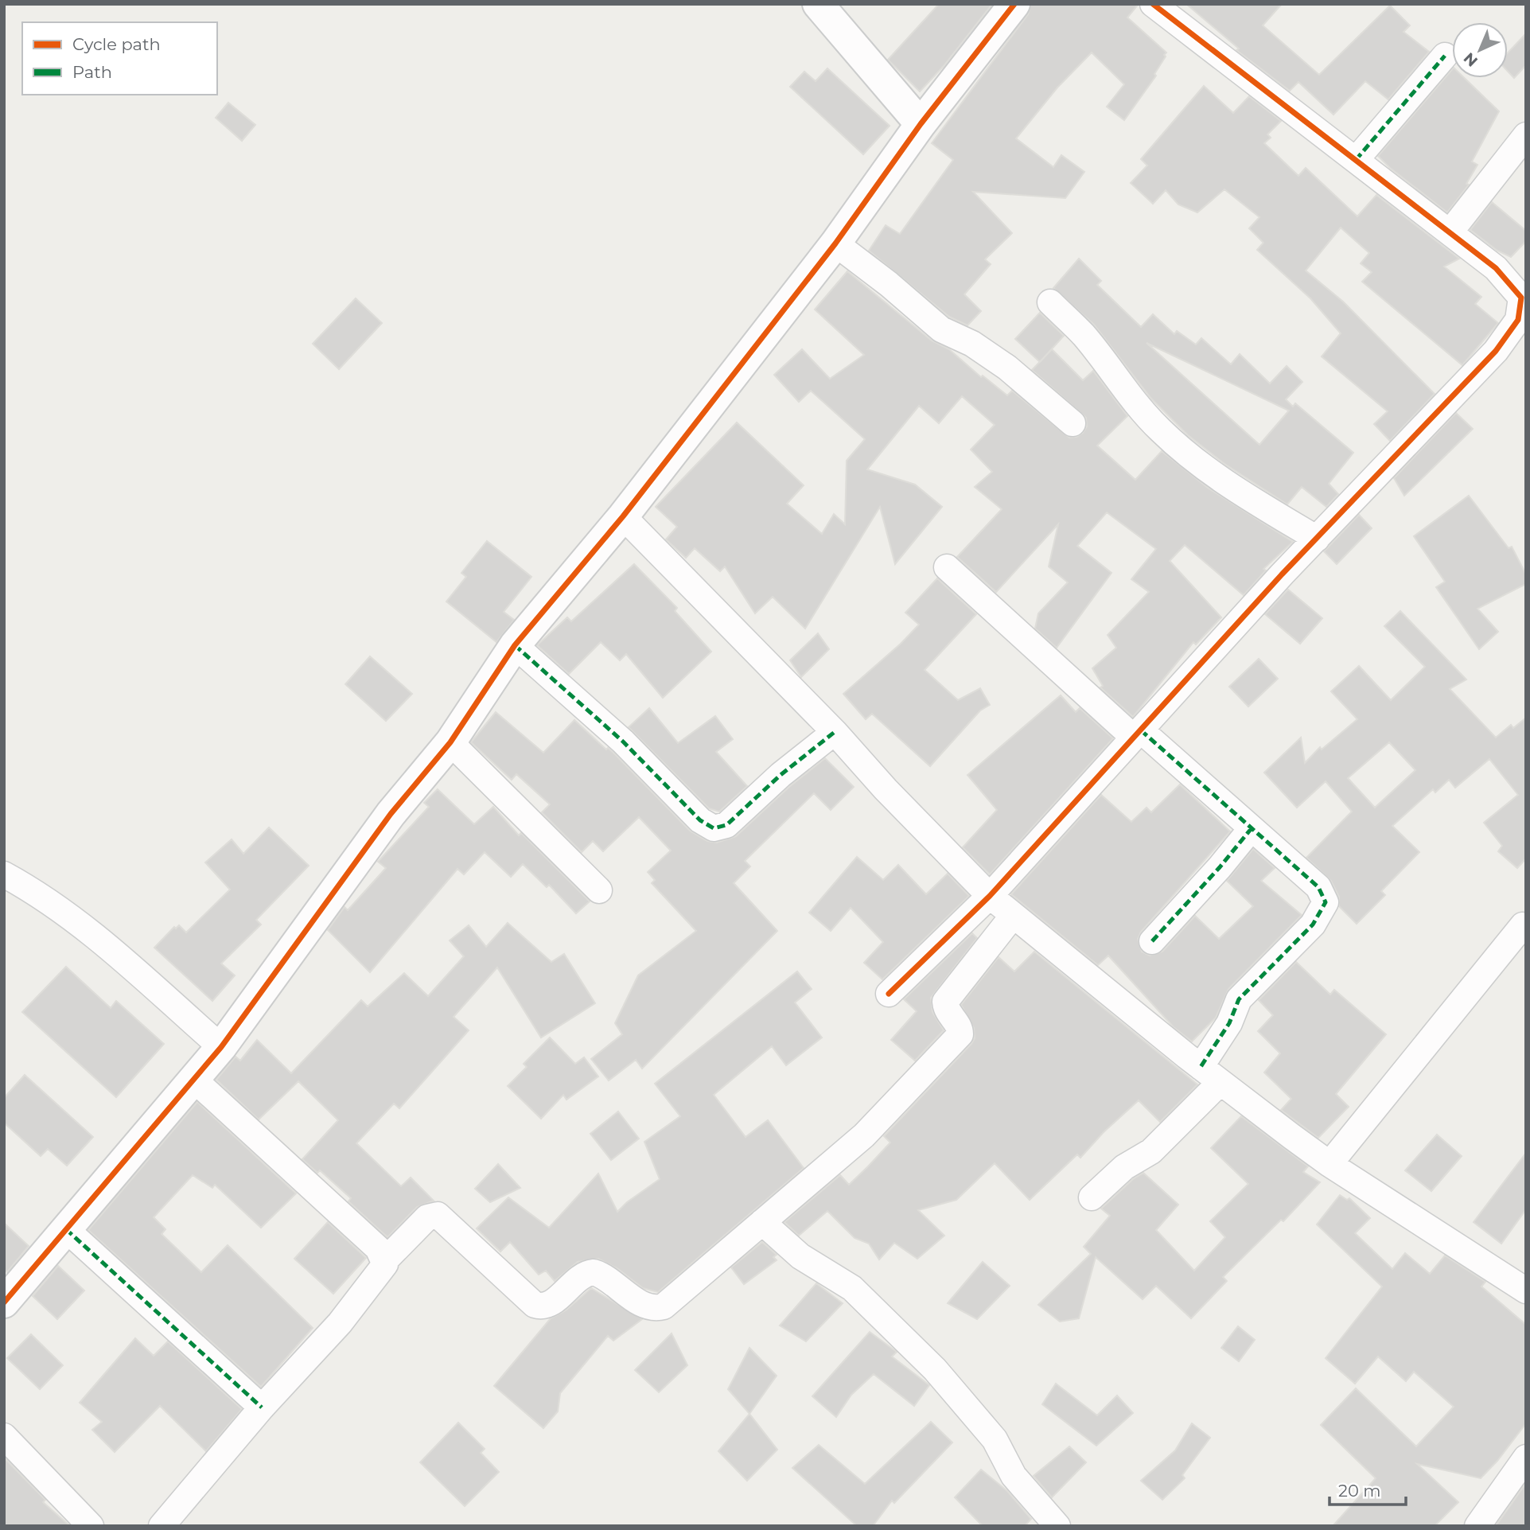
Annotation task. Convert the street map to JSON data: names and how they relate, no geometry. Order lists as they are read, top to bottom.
{
  "legend": ["Cycle path", "Path"],
  "scale_bar": "20 m",
  "north": "bottom left"
}
